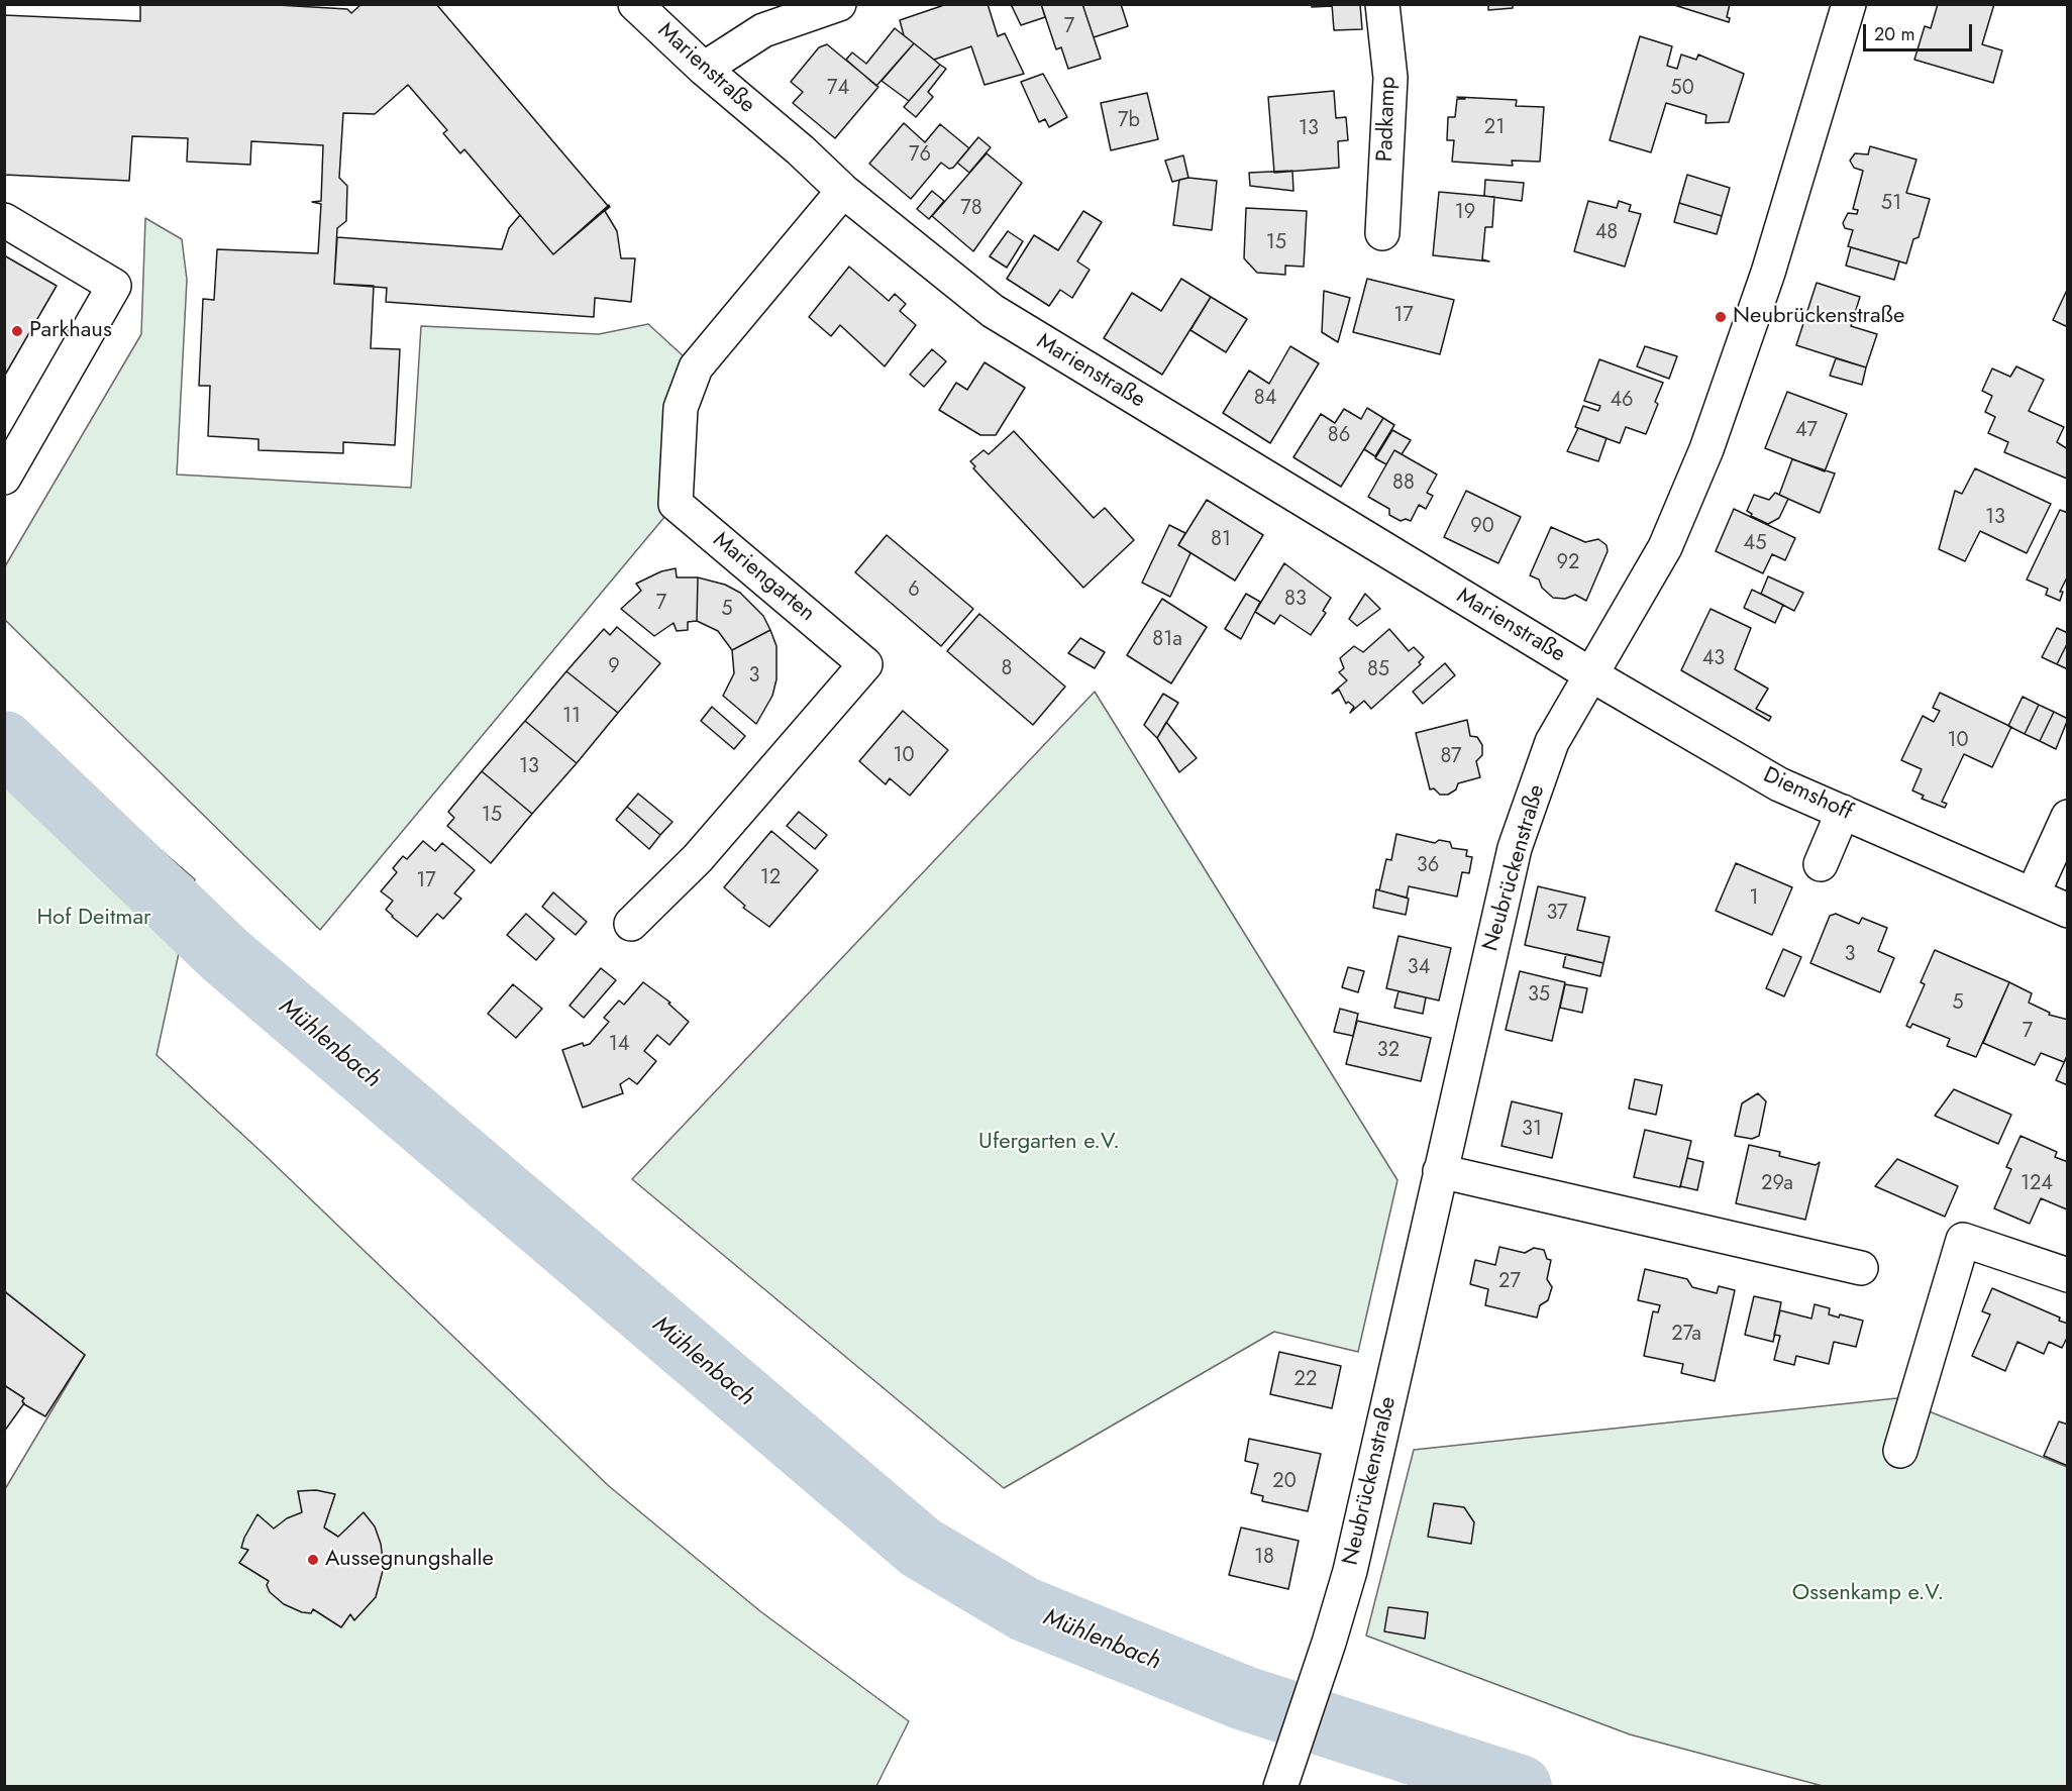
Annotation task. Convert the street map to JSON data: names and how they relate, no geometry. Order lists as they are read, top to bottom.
{
  "streets": {
    "street": [
      "Marienstraße",
      "Padkamp",
      "Mariengarten",
      "Diemshoff",
      "Neubrückenstraße"
    ]
  },
  "crossings": [
    ["Marienstraße", "Mariengarten"],
    ["Marienstraße", "Diemshoff"],
    ["Marienstraße", "Neubrückenstraße"],
    ["Diemshoff", "Neubrückenstraße"]
  ],
  "water": ["Mühlenbach"],
  "parks": ["Hof Deitmar", "Ufergarten e.V.", "Ossenkamp e.V."],
  "places": ["Neubrückenstraße", "Parkhaus", "Aussegnungshalle"],
  "house_numbers": [
    "7",
    "74",
    "50",
    "7b",
    "21",
    "13",
    "76",
    "51",
    "78",
    "19",
    "48",
    "15",
    "17",
    "84",
    "46",
    "47",
    "86",
    "88",
    "13",
    "90",
    "81",
    "45",
    "92",
    "6",
    "83",
    "7",
    "5",
    "81a",
    "43",
    "9",
    "8",
    "85",
    "3",
    "11",
    "10",
    "10",
    "87",
    "13",
    "15",
    "36",
    "12",
    "17",
    "1",
    "37",
    "3",
    "34",
    "35",
    "5",
    "7",
    "14",
    "32",
    "31",
    "29a",
    "124",
    "27",
    "27a",
    "22",
    "20",
    "18"
  ],
  "scale_bar": "20 m"
}
